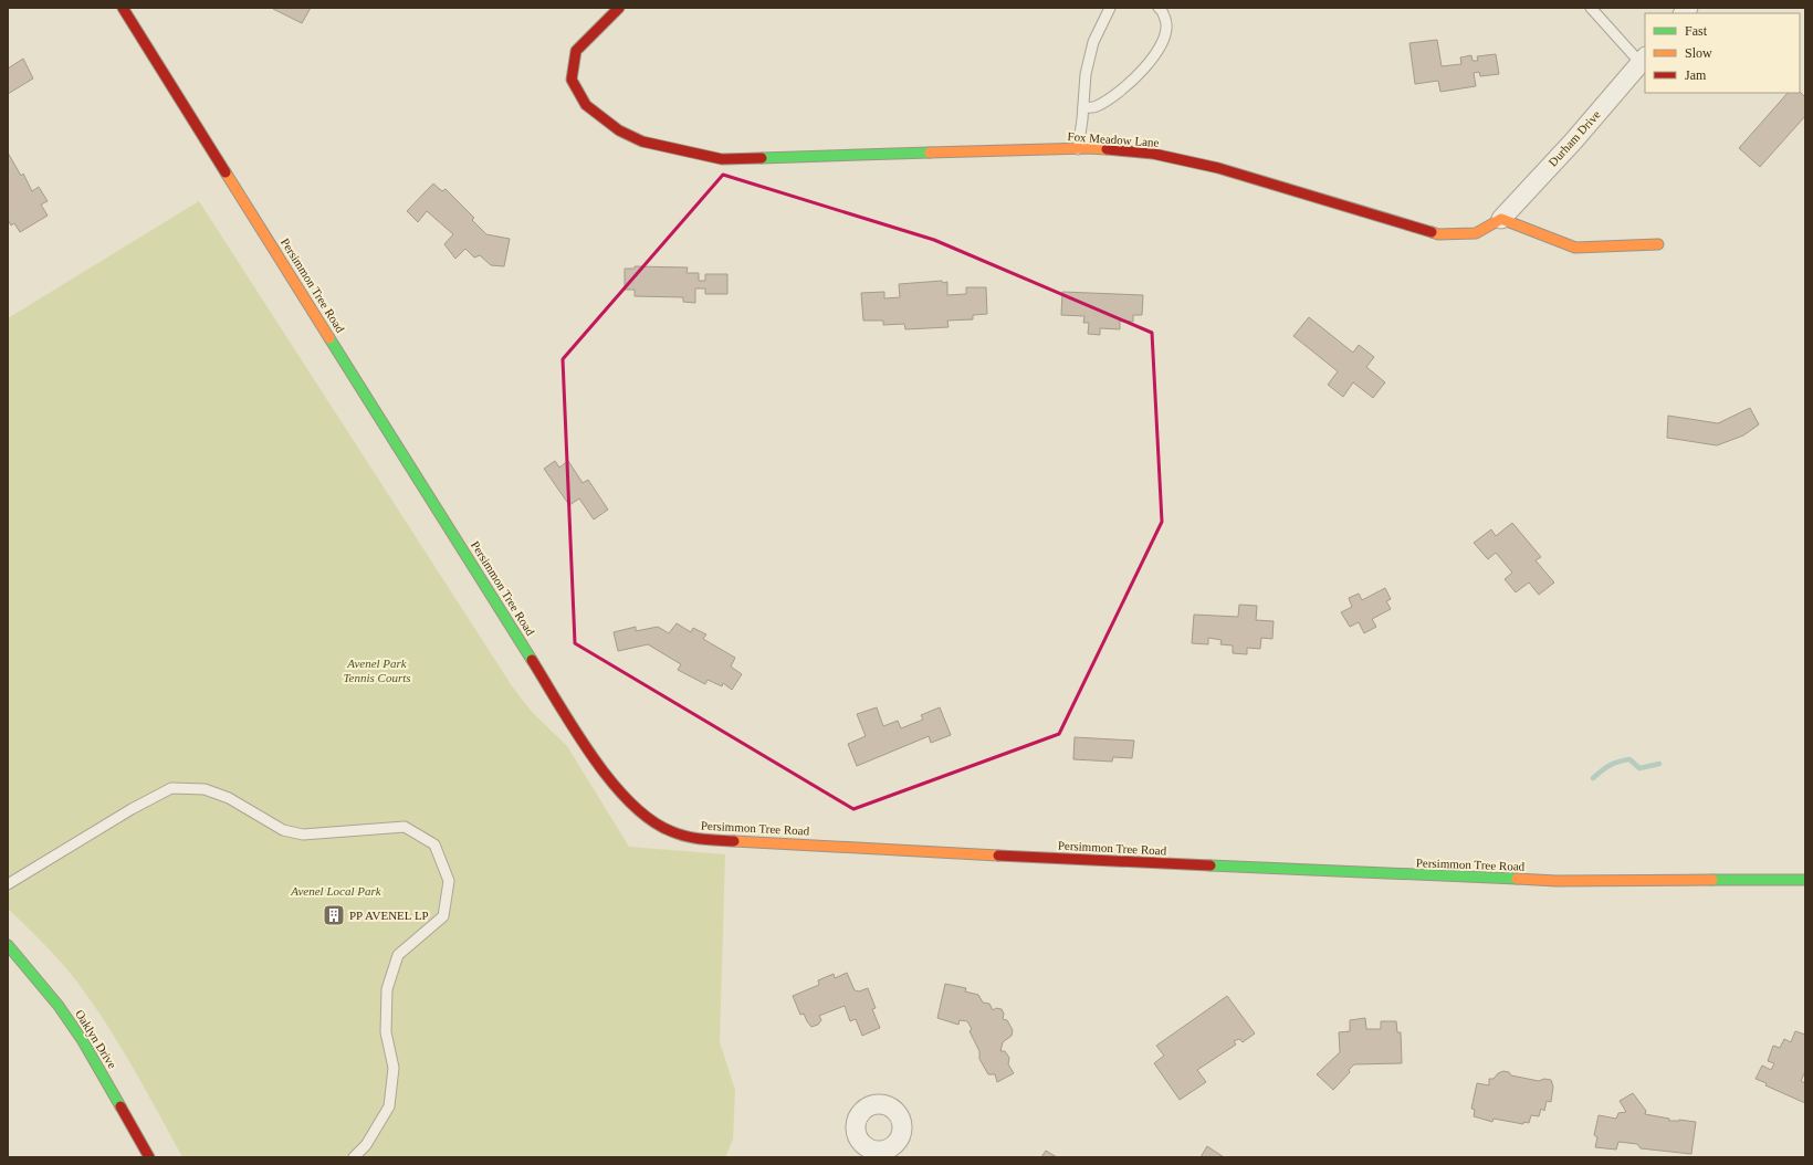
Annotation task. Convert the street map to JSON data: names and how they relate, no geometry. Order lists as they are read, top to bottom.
{
  "streets": {
    "main road": ["Fox Meadow Lane", "Persimmon Tree Road", "Oaklyn Drive"],
    "street": ["Durham Drive"]
  },
  "crossings": [
    ["Durham Drive", "Fox Meadow Lane"]
  ],
  "parks": ["Avenel Park Tennis Courts", "Avenel Local Park"],
  "places": {
    "building": ["PP AVENEL LP"]
  },
  "legend": ["Fast", "Slow", "Jam"]
}
